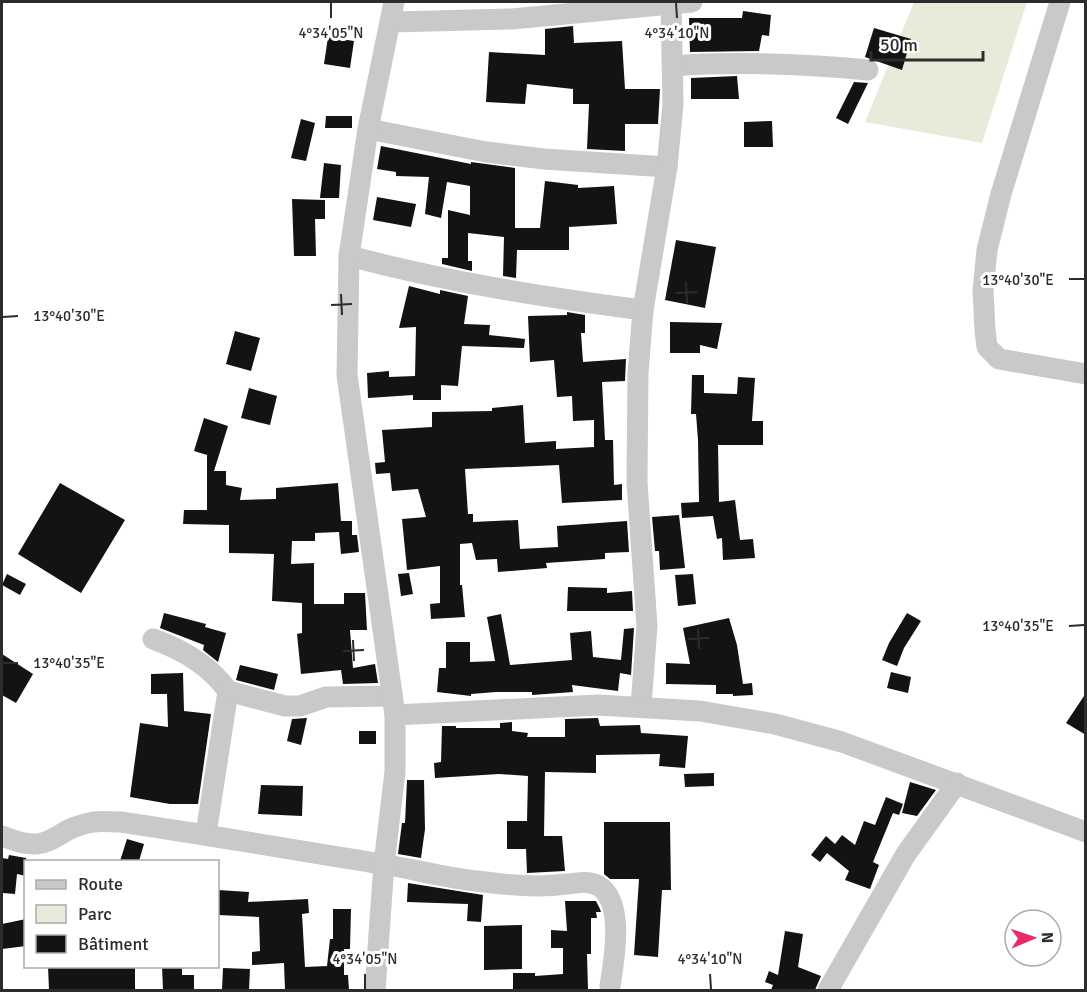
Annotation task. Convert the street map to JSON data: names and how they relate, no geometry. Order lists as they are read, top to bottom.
{
  "legend": ["Route", "Parc", "Bâtiment"],
  "scale_bar": "50 m",
  "north": "right",
  "coordinates": [
    "4°34'05\"N",
    "4°34'10\"N",
    "13°40'30\"E",
    "13°40'35\"E"
  ]
}
